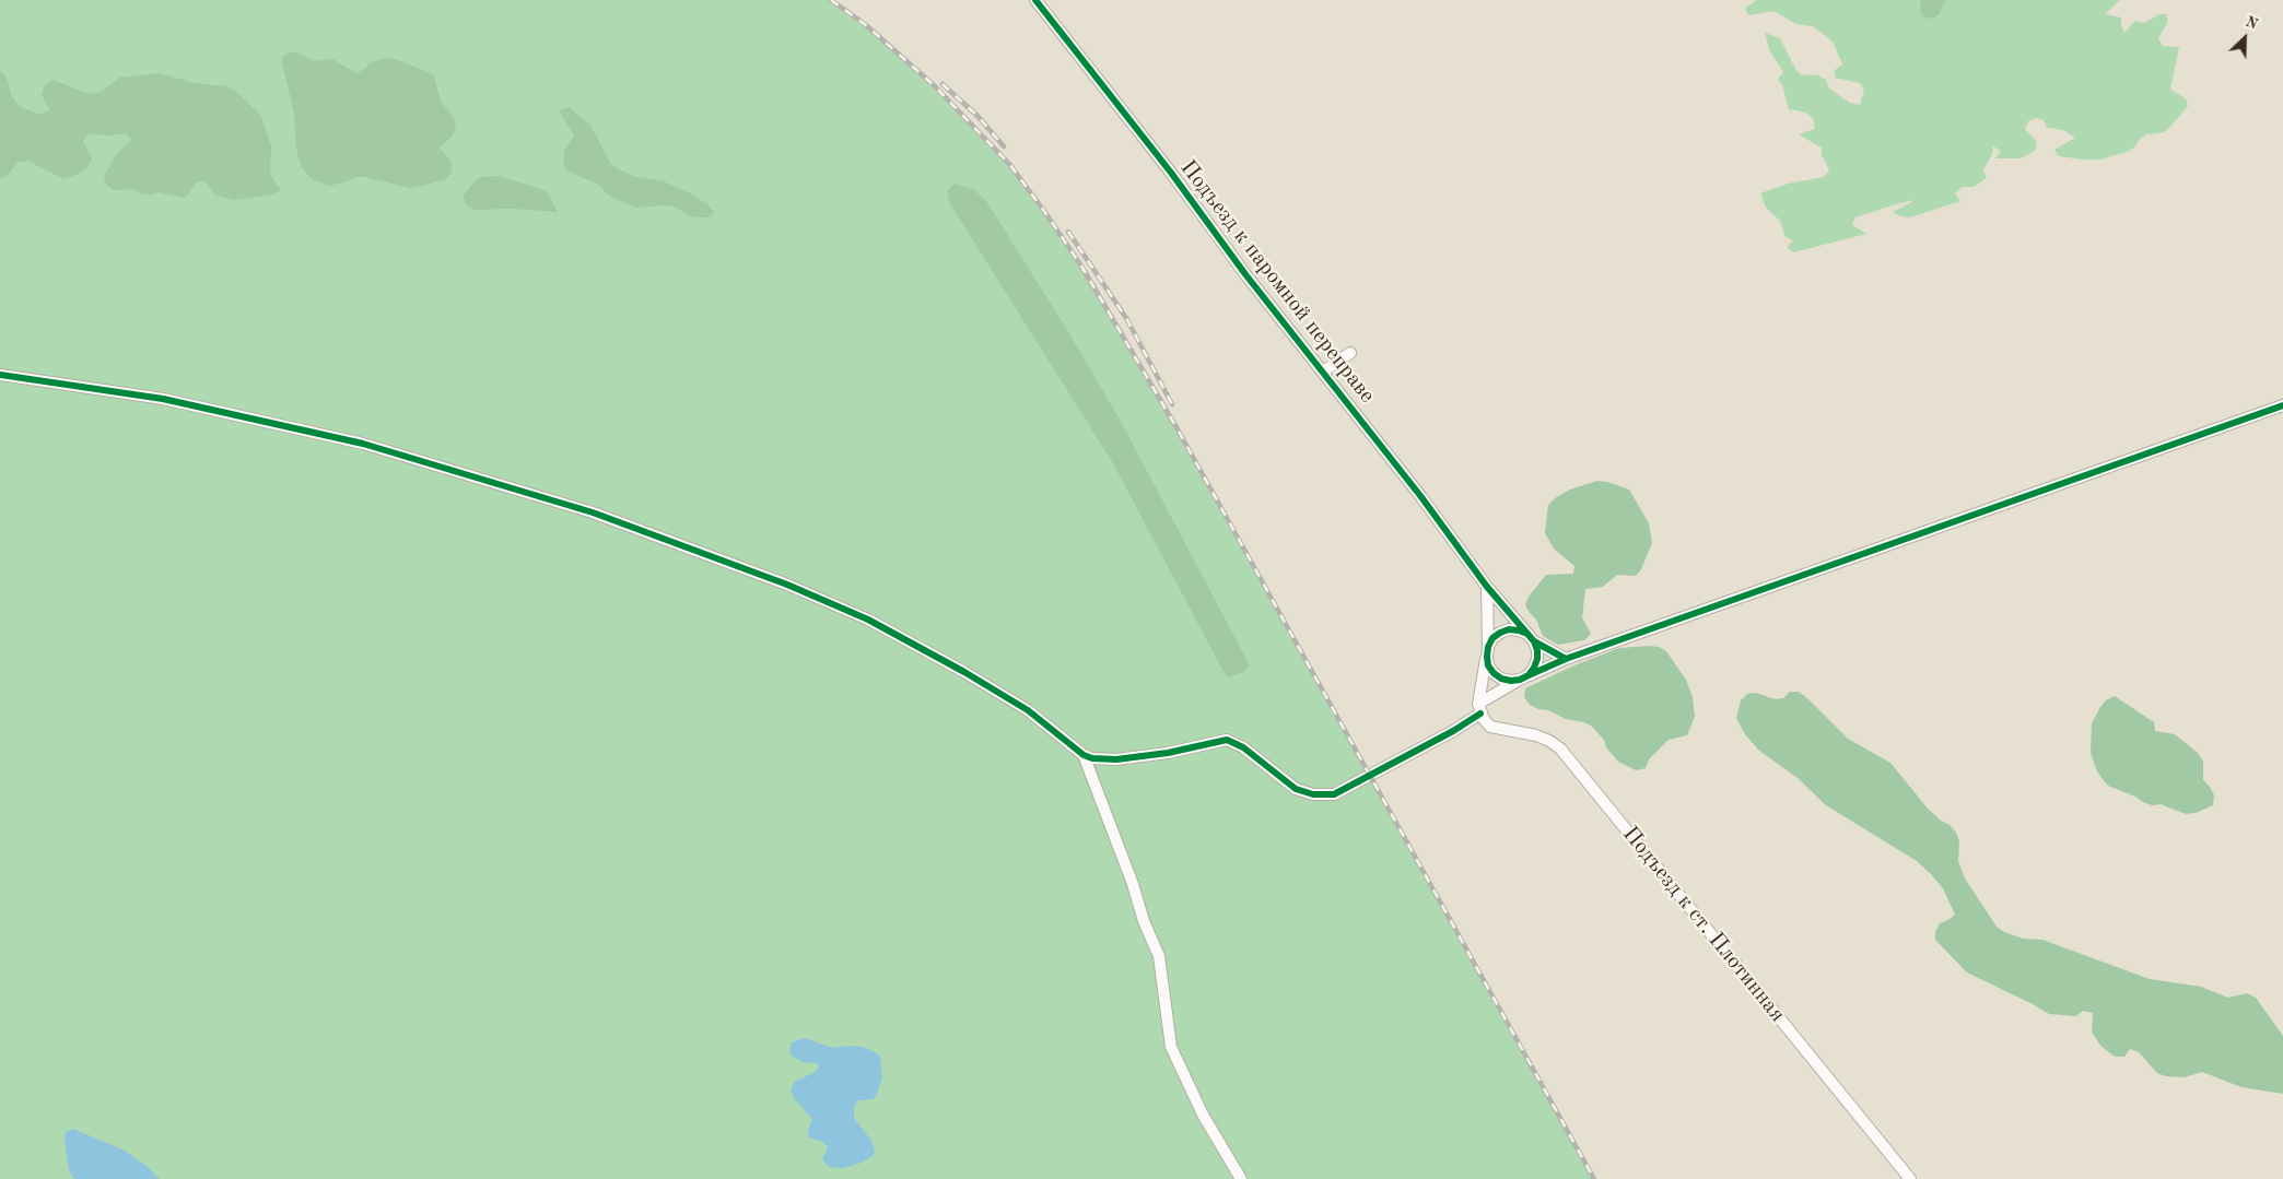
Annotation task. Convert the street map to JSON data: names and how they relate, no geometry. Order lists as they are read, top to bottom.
{
  "streets": {
    "street": ["Подъезд к паромной переправе", "Подъезд к ст. Плотинная"]
  },
  "north": "top right"
}
